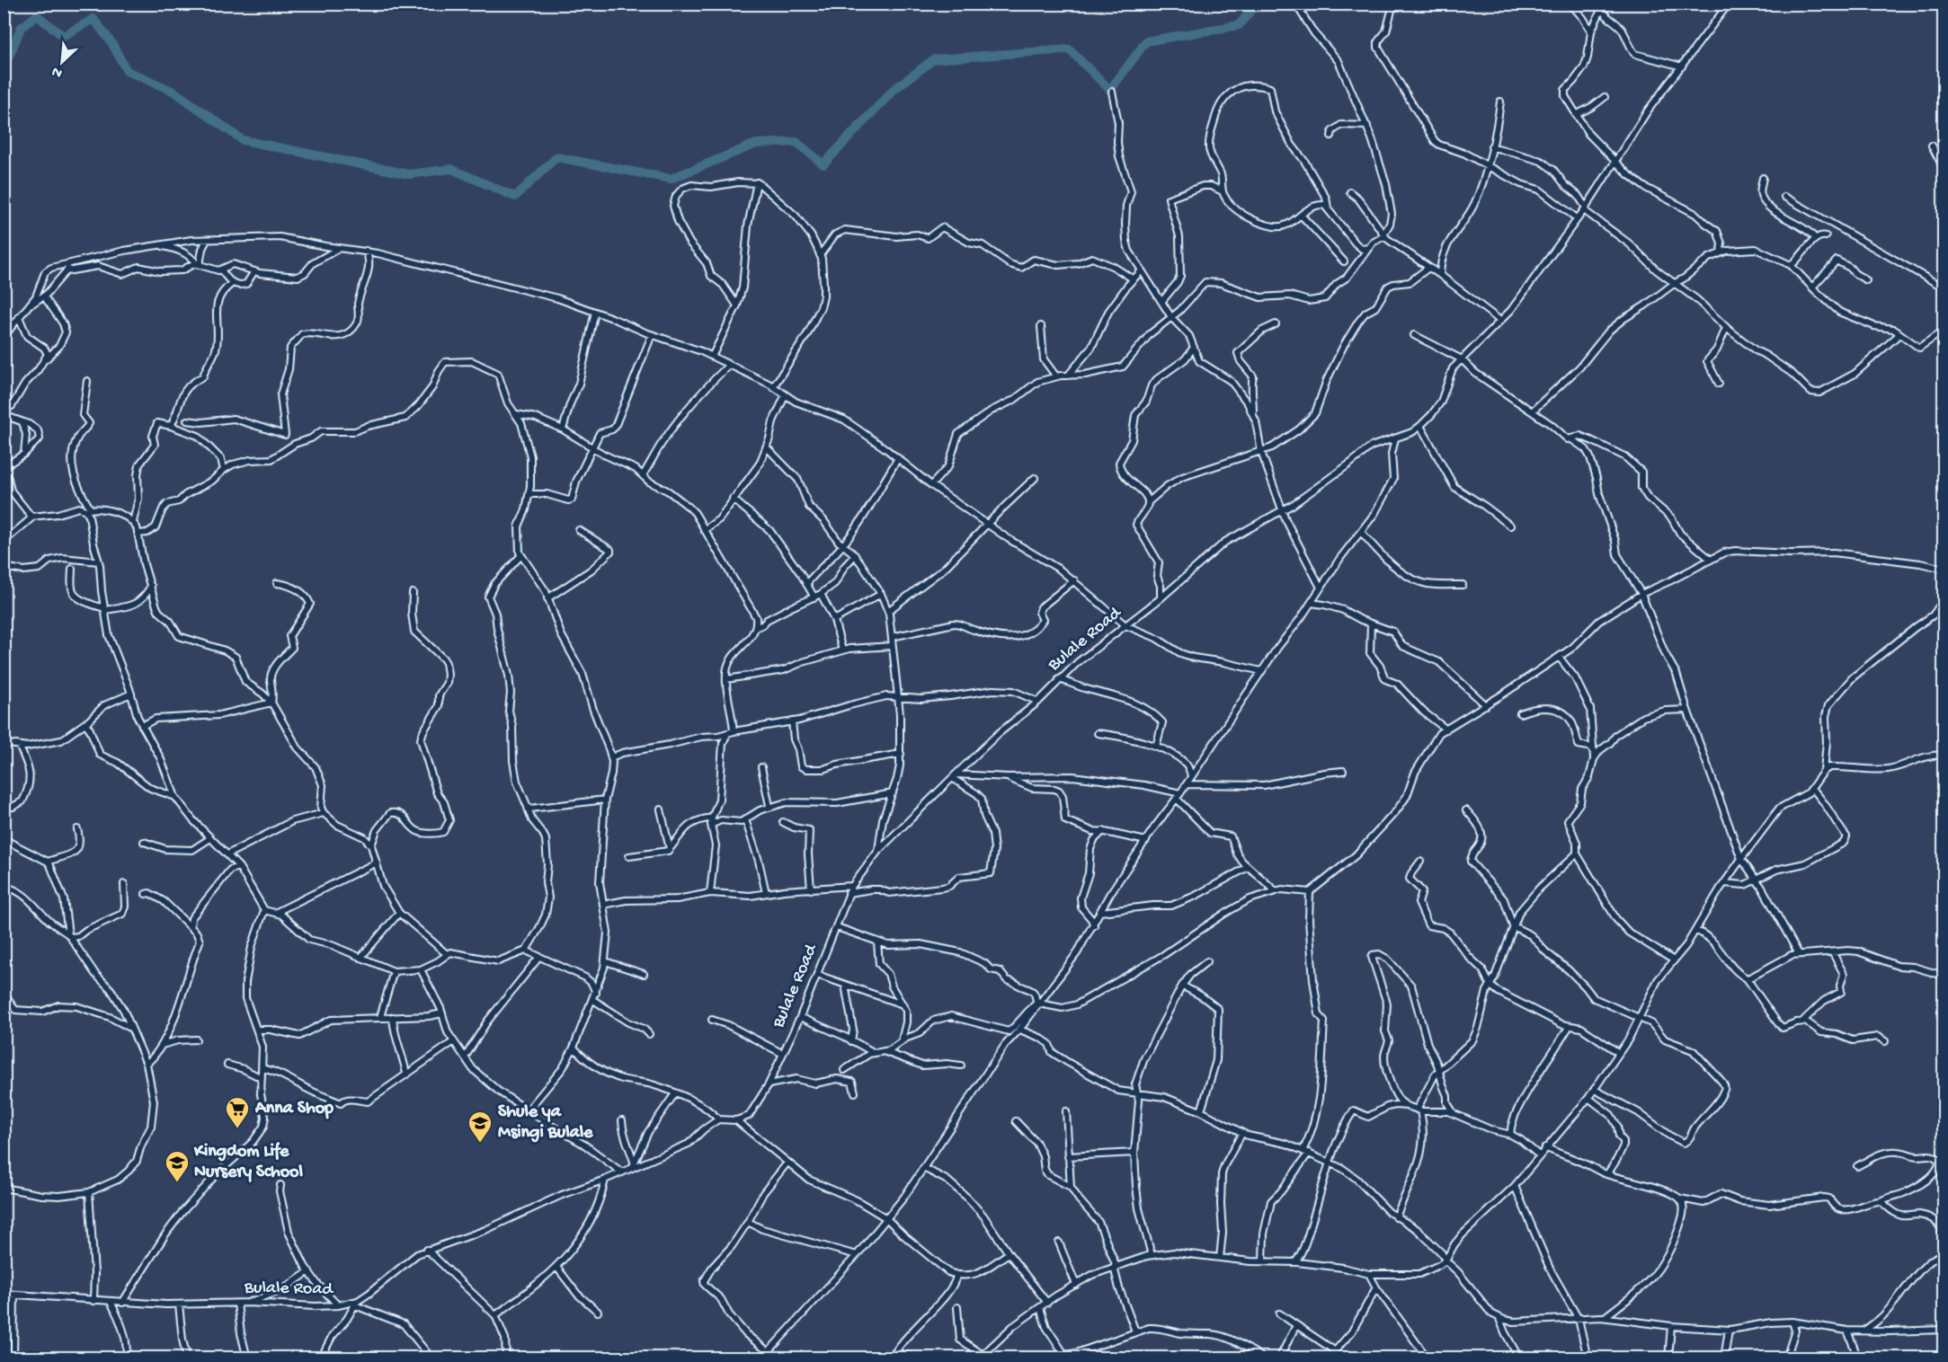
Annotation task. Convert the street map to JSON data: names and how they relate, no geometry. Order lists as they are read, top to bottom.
{
  "streets": {
    "street": ["Bulale Road"]
  },
  "places": {
    "supermarket": ["Anna Shop"],
    "school or university": ["Shule ya Msingi Bulale", "Kingdom Life Nursery School"]
  },
  "north": "bottom left"
}
